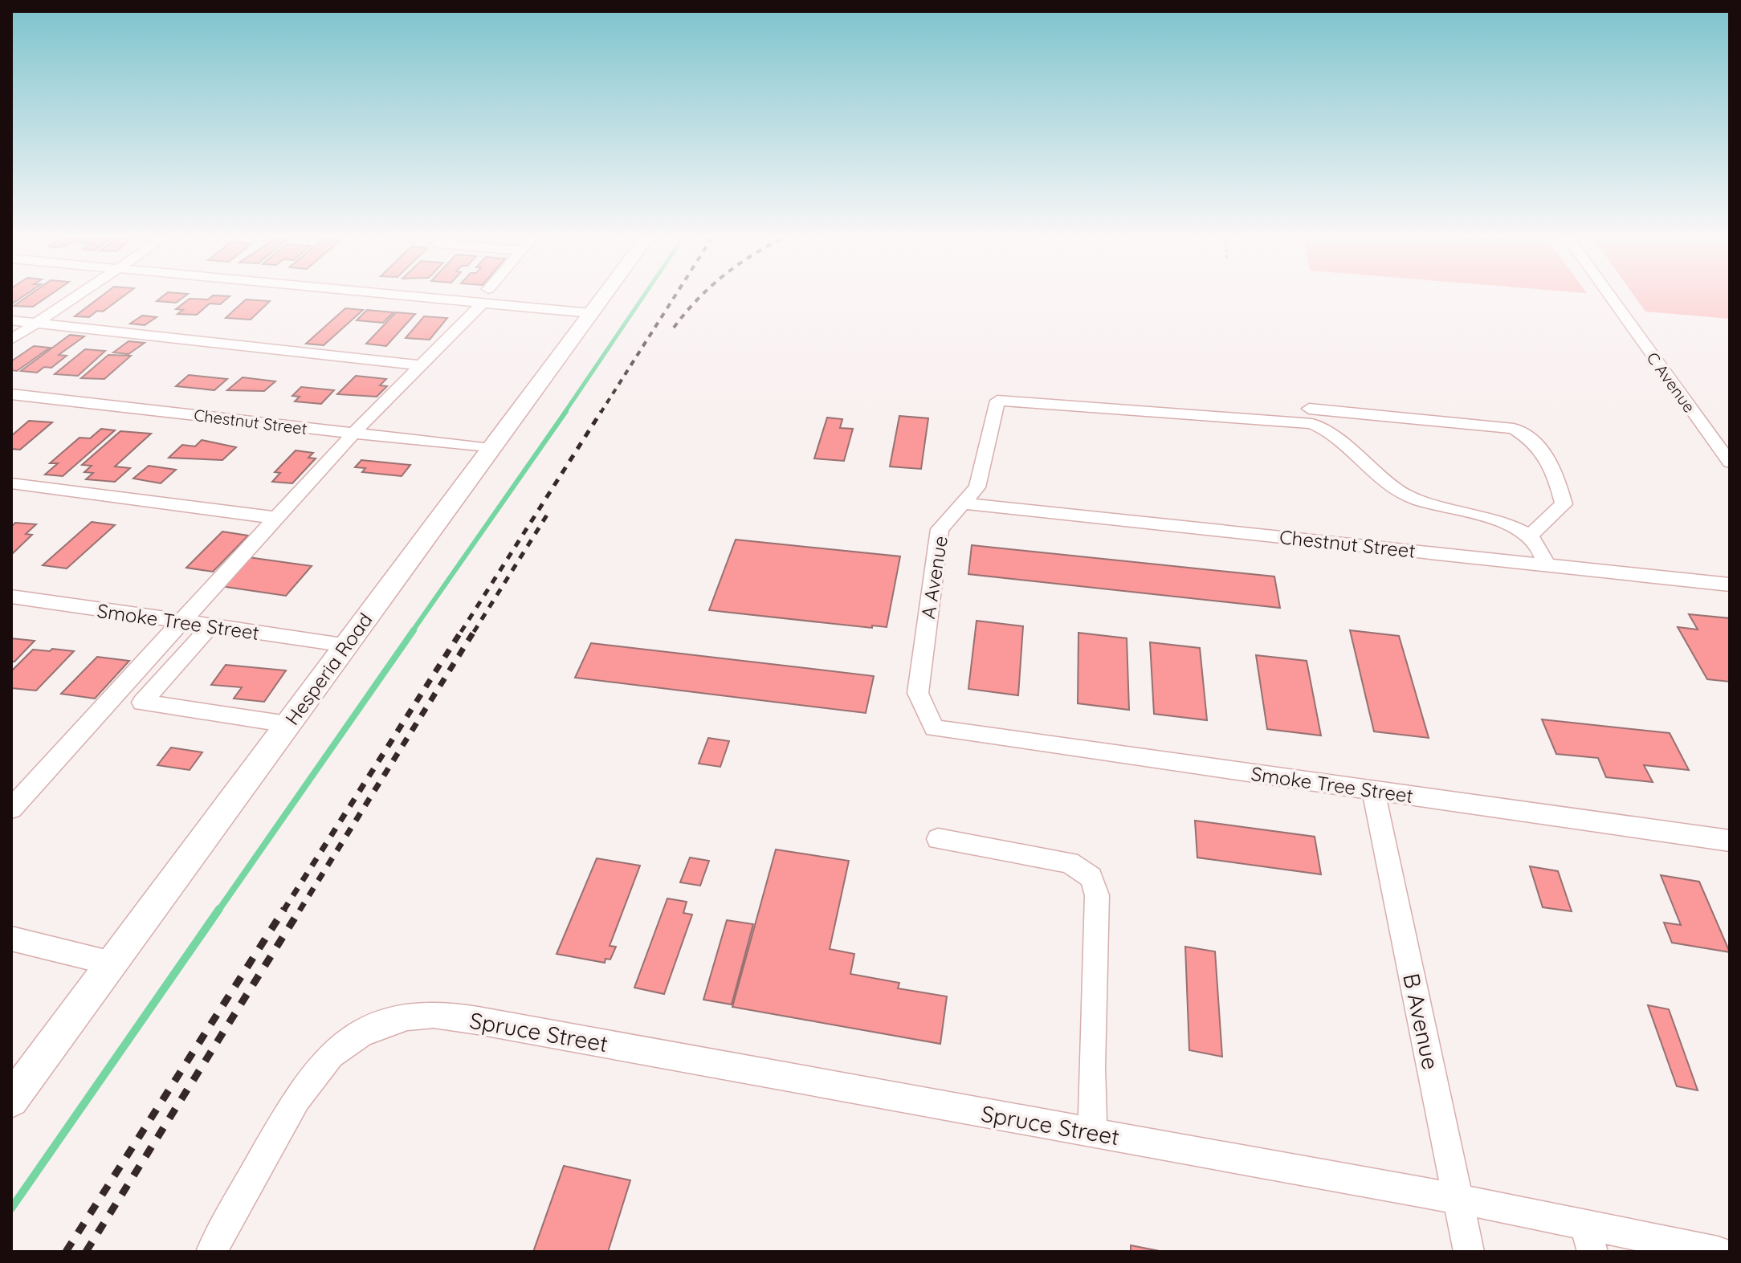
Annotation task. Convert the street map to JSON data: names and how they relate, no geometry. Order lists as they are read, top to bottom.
{
  "streets": {
    "main road": ["Hesperia Road"],
    "street": [
      "C Avenue",
      "Chestnut Street",
      "A Avenue",
      "Smoke Tree Street",
      "B Avenue",
      "Spruce Street"
    ]
  },
  "crossings": [
    ["Chestnut Street", "A Avenue"],
    ["Chestnut Street", "Hesperia Road"],
    ["A Avenue", "Smoke Tree Street"],
    ["Smoke Tree Street", "Hesperia Road"],
    ["Smoke Tree Street", "B Avenue"],
    ["B Avenue", "Spruce Street"]
  ]
}
